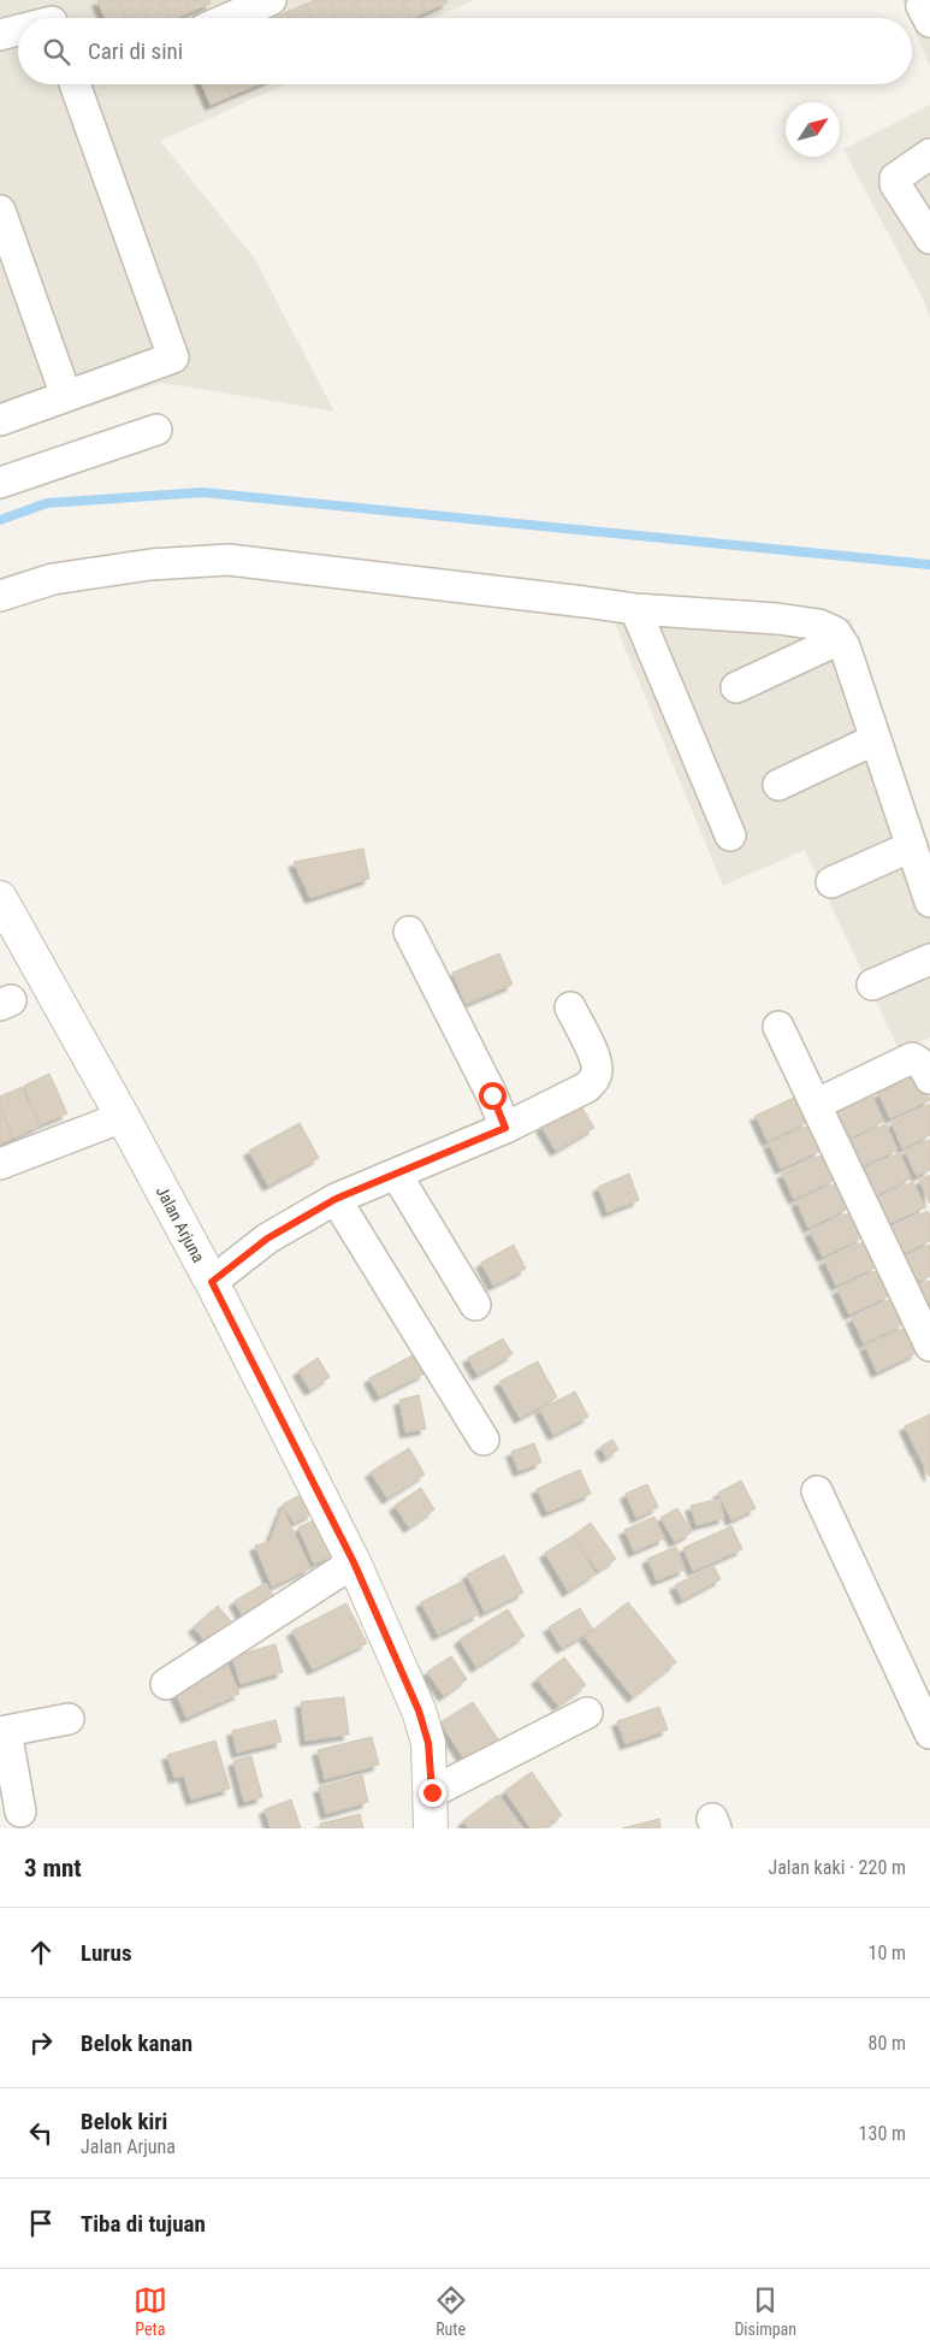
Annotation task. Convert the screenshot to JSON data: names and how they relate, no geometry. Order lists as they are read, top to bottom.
{
  "streets": {
    "street": ["Jalan Arjuna"]
  },
  "north": "top right",
  "page": {
    "search": "Cari di sini",
    "heading": ["3 mnt", "Jalan kaki · 220 m"],
    "list": [
      ["Lurus", "10 m"],
      ["Belok kanan", "80 m"],
      ["Belok kiri", "Jalan Arjuna", "130 m"],
      "Tiba di tujuan"
    ],
    "nav": ["Peta", "Rute", "Disimpan"]
  }
}
